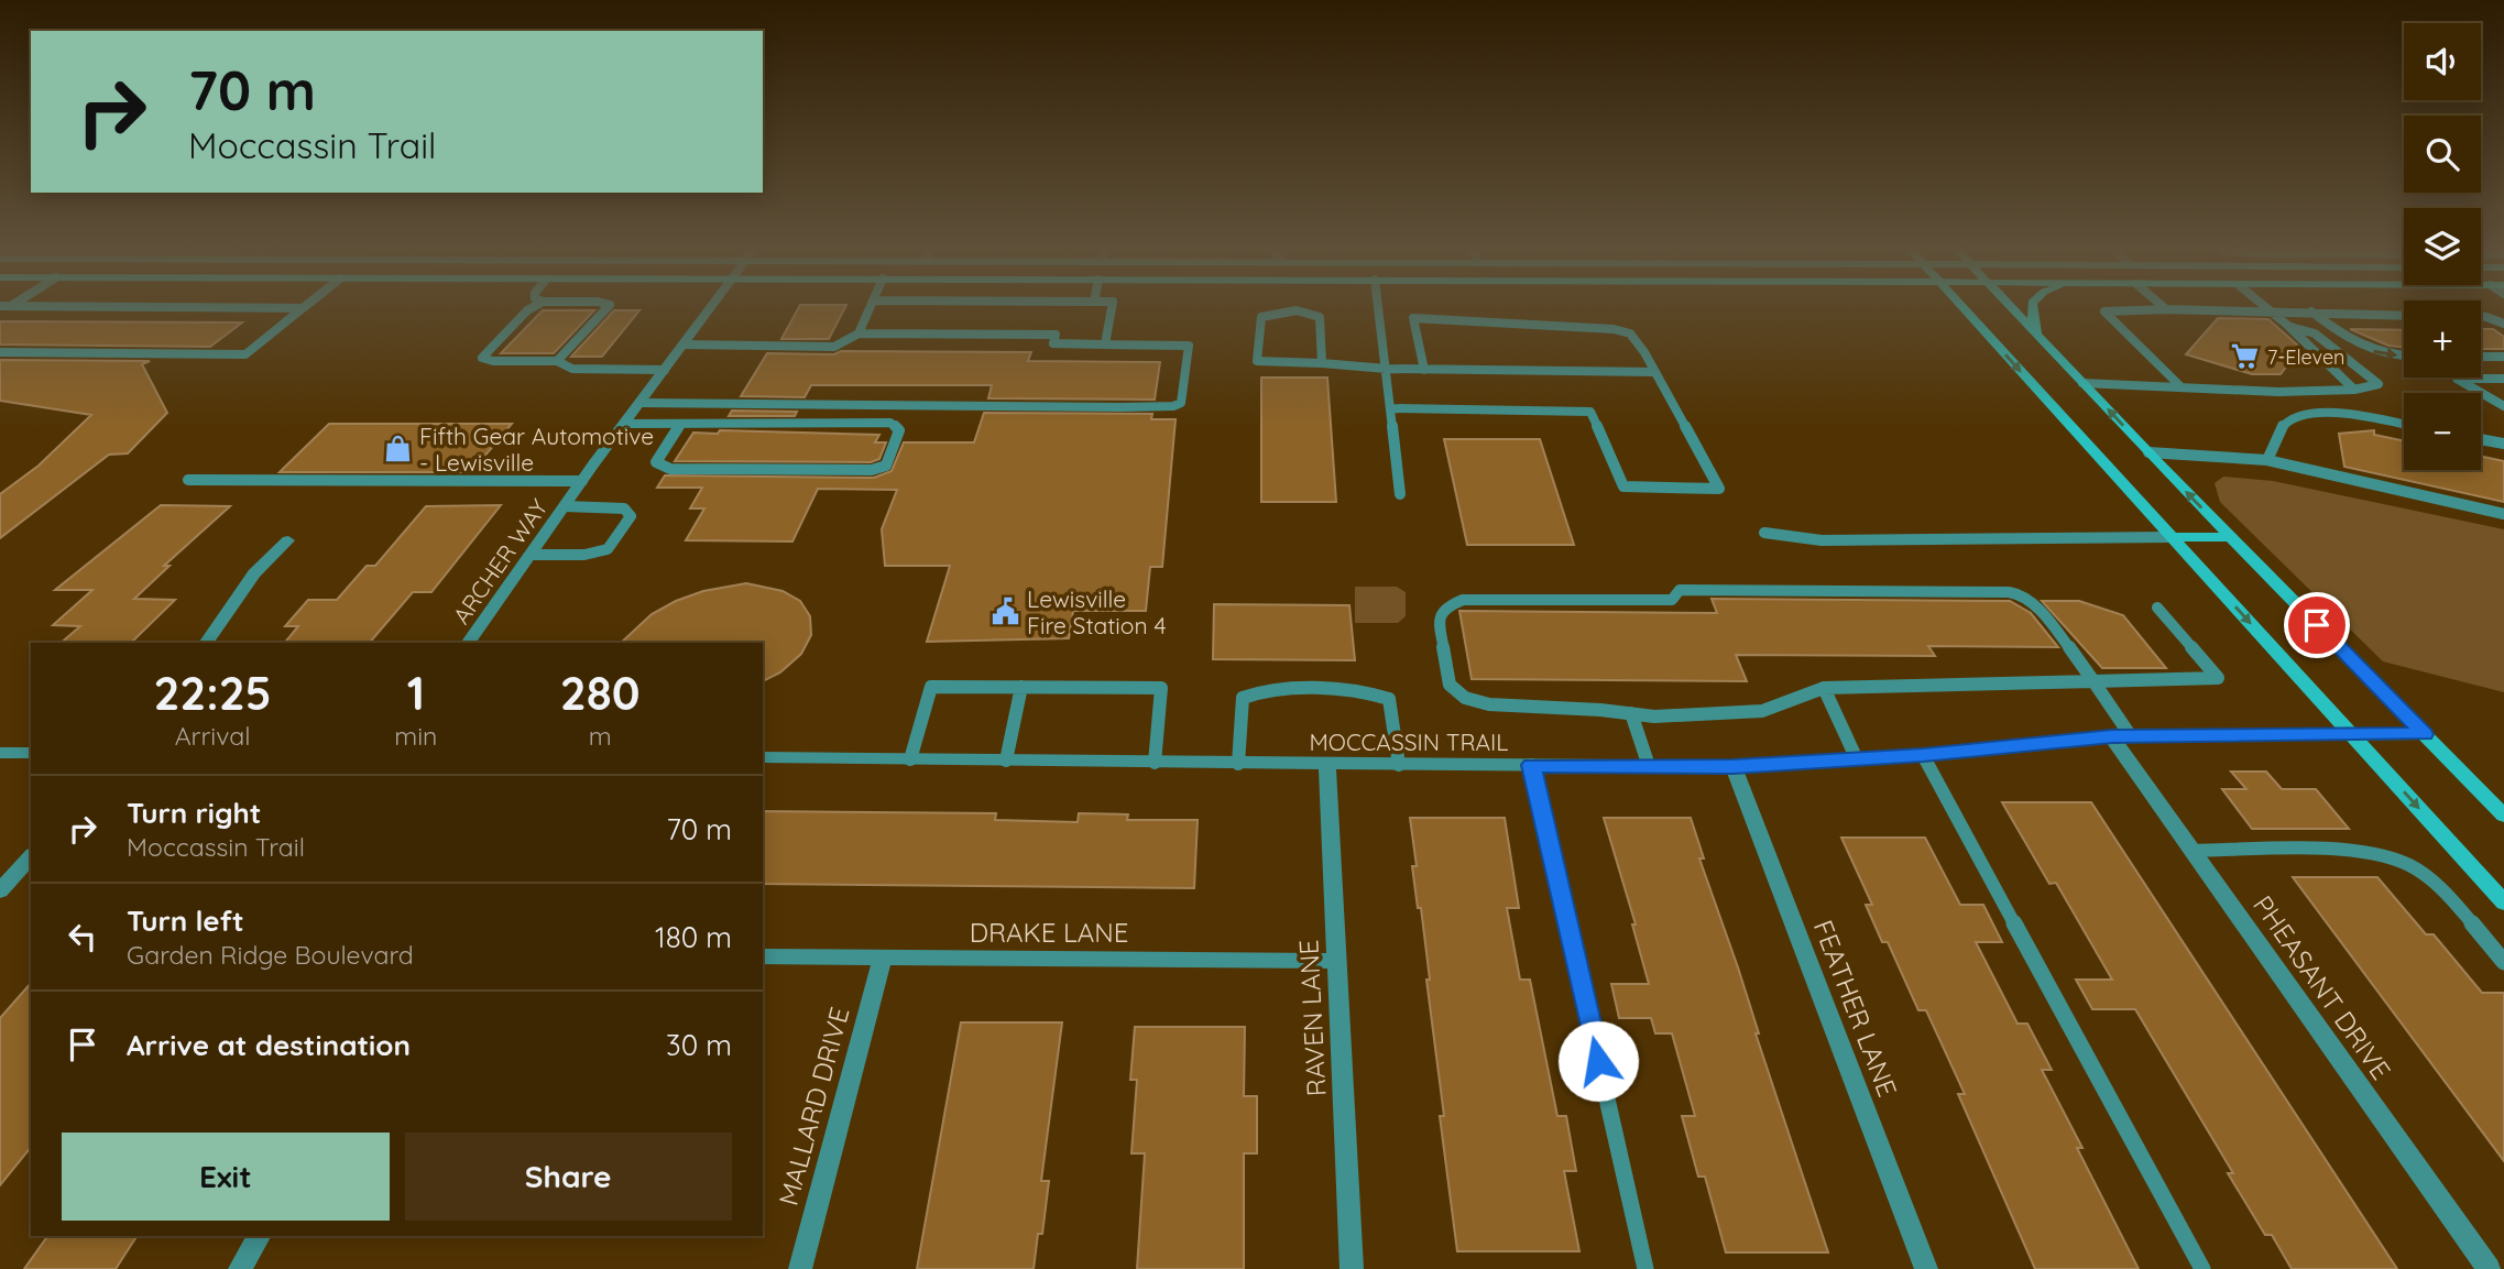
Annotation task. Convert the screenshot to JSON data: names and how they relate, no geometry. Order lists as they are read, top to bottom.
{
  "streets": {
    "street": [
      "ARCHER WAY",
      "MOCCASSIN TRAIL",
      "DRAKE LANE",
      "PHEASANT DRIVE",
      "FEATHER LANE",
      "RAVEN LANE",
      "MALLARD DRIVE"
    ]
  },
  "crossings": [
    ["MOCCASSIN TRAIL", "PHEASANT DRIVE"],
    ["MOCCASSIN TRAIL", "FEATHER LANE"],
    ["MOCCASSIN TRAIL", "RAVEN LANE"],
    ["DRAKE LANE", "RAVEN LANE"],
    ["DRAKE LANE", "MALLARD DRIVE"]
  ],
  "places": {
    "supermarket": ["7-Eleven"],
    "shop": ["Fifth Gear Automotive - Lewisville"],
    "public building": ["Lewisville Fire Station 4"]
  },
  "page": {
    "map_buttons": ["+", "−"],
    "turn": ["70 m", "Moccassin Trail"],
    "eta": [
      "22:25",
      "Arrival",
      "1",
      "min",
      "280",
      "m"
    ],
    "list": [
      {
        "name": "Turn right",
        "note": "Moccassin Trail",
        "value": "70 m"
      },
      {
        "name": "Turn left",
        "note": "Garden Ridge Boulevard",
        "value": "180 m"
      },
      {
        "name": "Arrive at destination",
        "value": "30 m"
      }
    ],
    "buttons": ["Exit", "Share"]
  }
}
